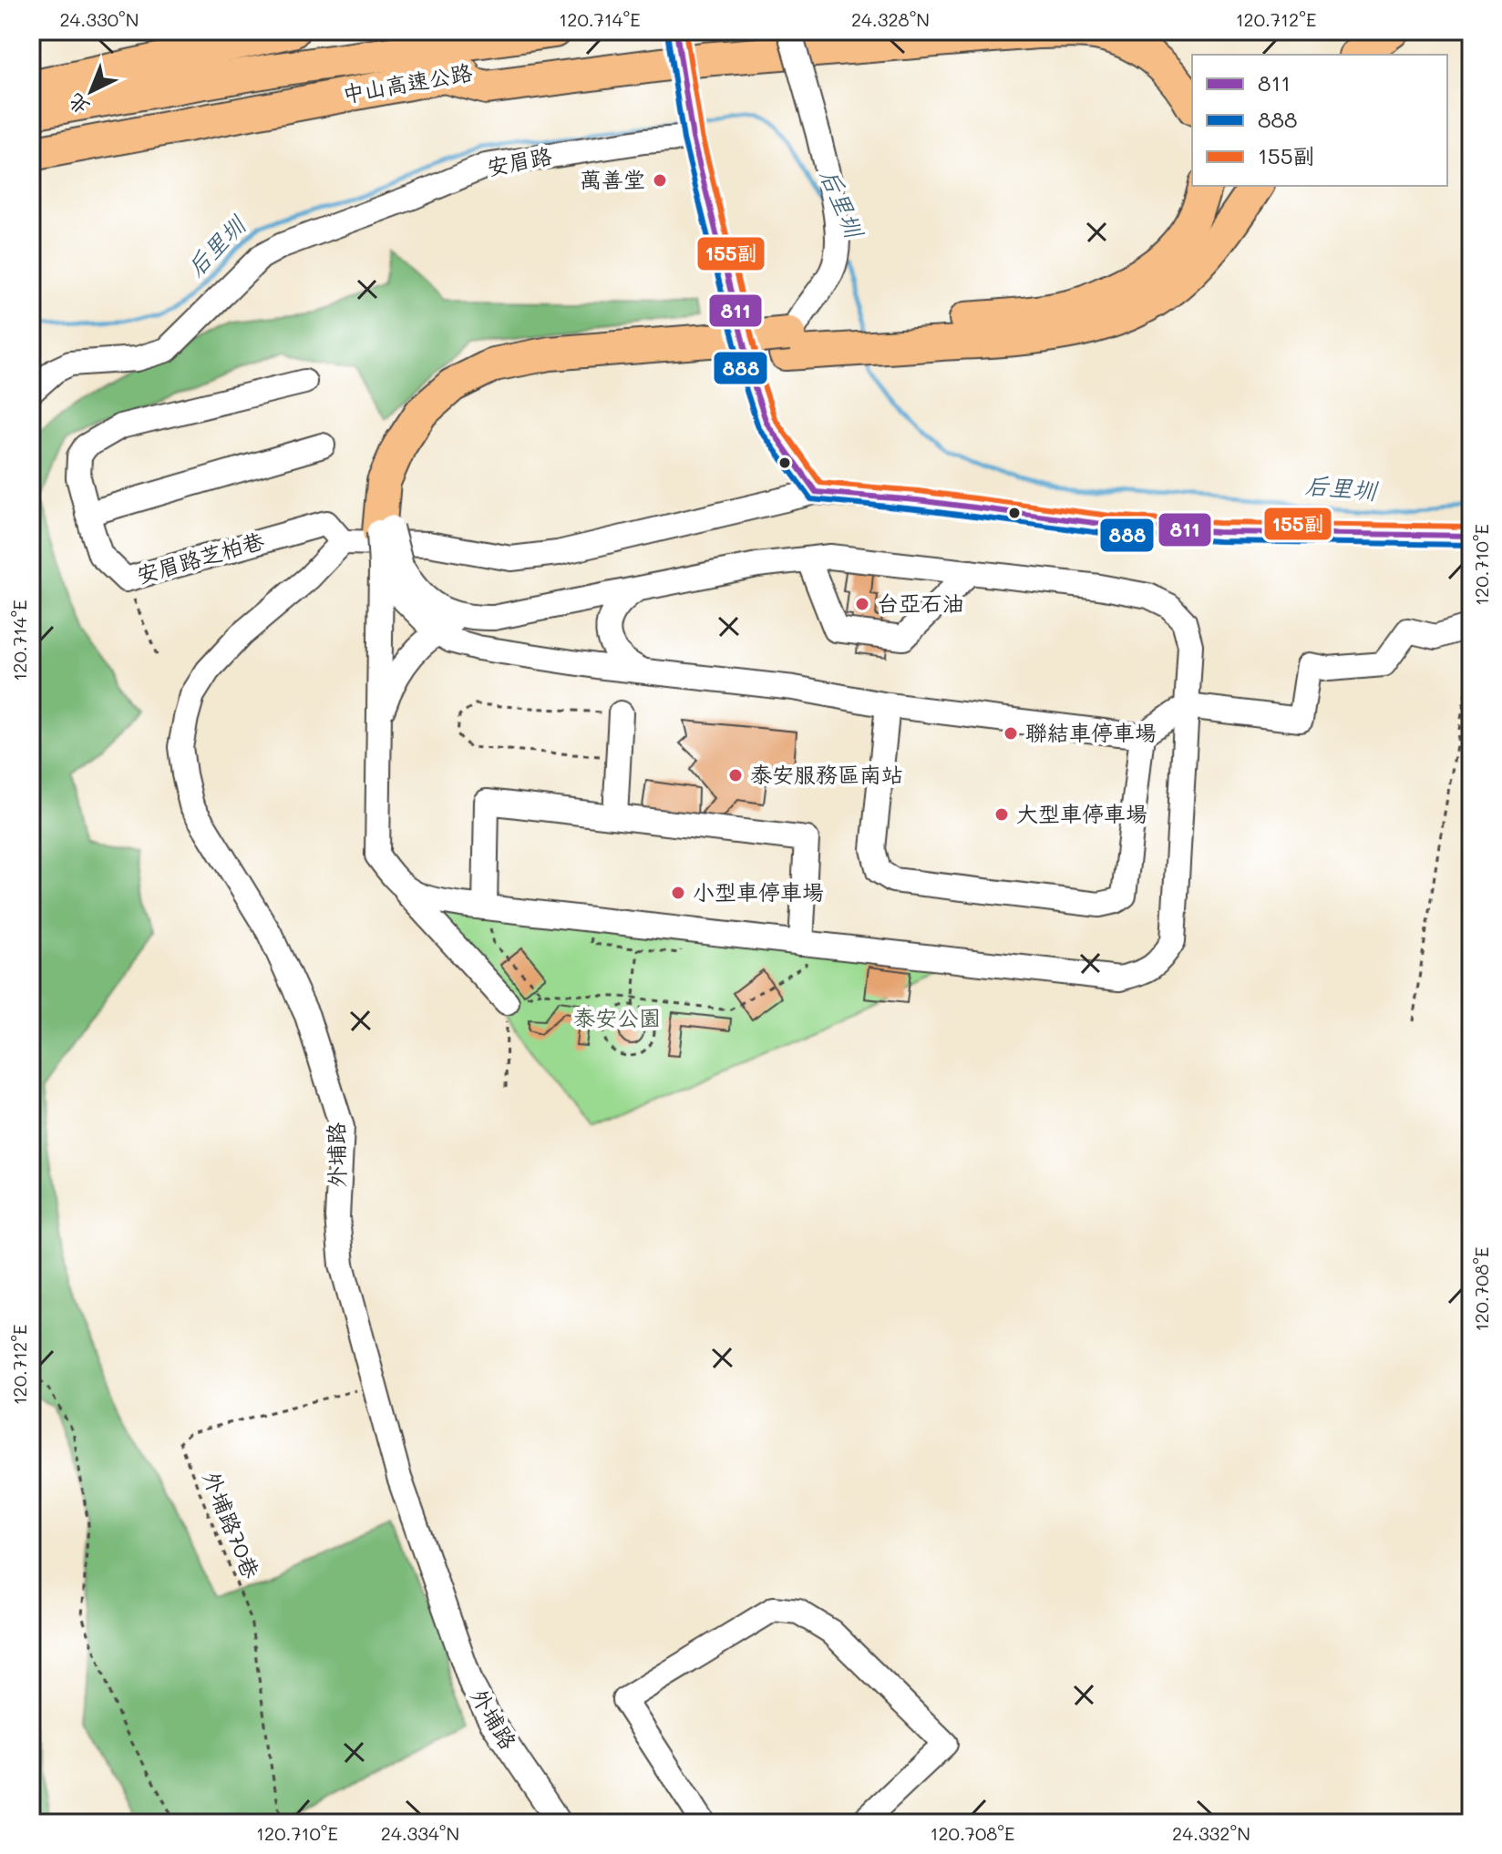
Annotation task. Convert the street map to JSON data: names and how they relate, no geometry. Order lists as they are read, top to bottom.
{
  "streets": {
    "highway": ["中山高速公路"],
    "street": ["安眉路", "安眉路芝柏巷", "外埔路"],
    "path": ["外埔路70巷"]
  },
  "crossings": [
    ["安眉路芝柏巷", "外埔路"],
    ["外埔路", "外埔路70巷"]
  ],
  "water": ["后里圳"],
  "parks": ["泰安公園"],
  "places": [
    "萬善堂",
    "台亞石油",
    "聯結車停車場",
    "泰安服務區南站",
    "大型車停車場",
    "小型車停車場"
  ],
  "lines": ["transit line 811", "transit line 155副", "transit line 888"],
  "legend": ["811", "888", "155副"],
  "north": "bottom left",
  "coordinates": [
    "24.330°N",
    "120.714°E",
    "24.328°N",
    "120.712°E",
    "120.710°E",
    "120.708°E",
    "24.334°N",
    "24.332°N"
  ]
}
